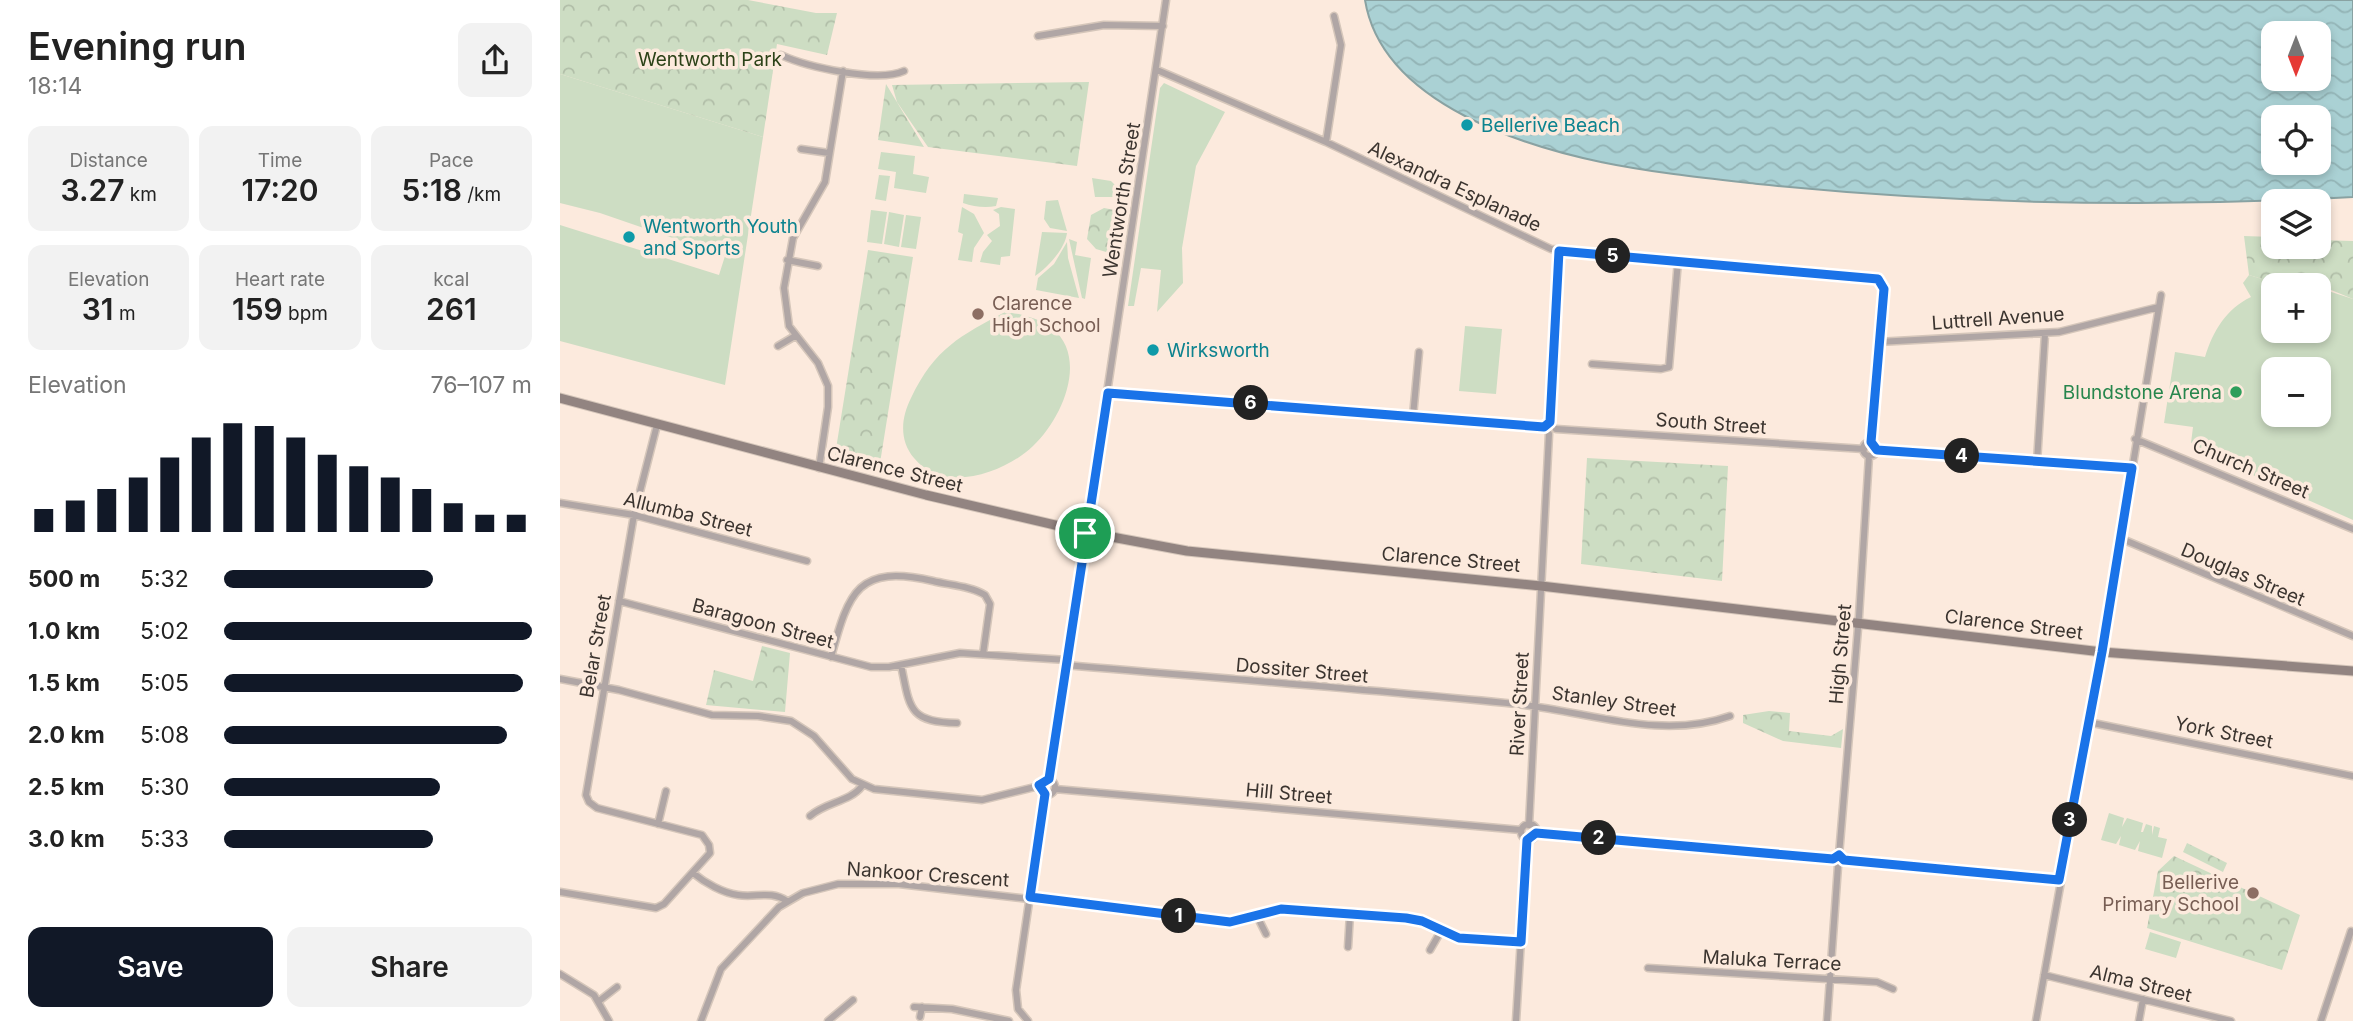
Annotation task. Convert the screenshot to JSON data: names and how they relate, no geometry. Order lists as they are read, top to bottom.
{
  "streets": {
    "main road": ["Clarence Street"],
    "street": [
      "Alexandra Esplanade",
      "Wentworth Street",
      "Luttrell Avenue",
      "South Street",
      "Church Street",
      "Allumba Street",
      "Douglas Street",
      "Baragoon Street",
      "Belar Street",
      "High Street",
      "Dossiter Street",
      "Stanley Street",
      "River Street",
      "York Street",
      "Hill Street",
      "Nankoor Crescent",
      "Maluka Terrace",
      "Alma Street"
    ]
  },
  "crossings": [
    ["Alexandra Esplanade", "Wentworth Street"],
    ["Alexandra Esplanade", "Luttrell Avenue"],
    ["Wentworth Street", "Clarence Street"],
    ["Wentworth Street", "Baragoon Street"],
    ["Wentworth Street", "Dossiter Street"],
    ["Wentworth Street", "Hill Street"],
    ["Clarence Street", "Belar Street"],
    ["Clarence Street", "High Street"],
    ["Clarence Street", "River Street"],
    ["Allumba Street", "Belar Street"],
    ["Baragoon Street", "Belar Street"],
    ["Baragoon Street", "Dossiter Street"],
    ["Dossiter Street", "Stanley Street"],
    ["Dossiter Street", "River Street"],
    ["Stanley Street", "River Street"]
  ],
  "parks": ["Wentworth Park"],
  "places": [
    "Bellerive Beach",
    "Wentworth Youth and Sports",
    "Clarence High School",
    "Wirksworth",
    "Blundstone Arena",
    "Bellerive Primary School"
  ],
  "north": "bottom",
  "page": {
    "heading": ["Evening run", "18:14"],
    "map_buttons": ["+", "−"],
    "stats": [
      ["Distance", "3.27 km"],
      ["Time", "17:20"],
      ["Pace", "5:18 /km"],
      ["Elevation", "31 m"],
      ["Heart rate", "159 bpm"],
      ["kcal", "261"]
    ],
    "pins": [
      "5",
      "6",
      "4",
      "3",
      "2",
      "1"
    ],
    "chart": ["Elevation", "76–107 m"],
    "list": [
      {
        "name": "500 m",
        "note": "5:32"
      },
      {
        "name": "1.0 km",
        "note": "5:02"
      },
      {
        "name": "1.5 km",
        "note": "5:05"
      },
      {
        "name": "2.0 km",
        "note": "5:08"
      },
      {
        "name": "2.5 km",
        "note": "5:30"
      },
      {
        "name": "3.0 km",
        "note": "5:33"
      }
    ],
    "buttons": ["Save", "Share"]
  }
}
